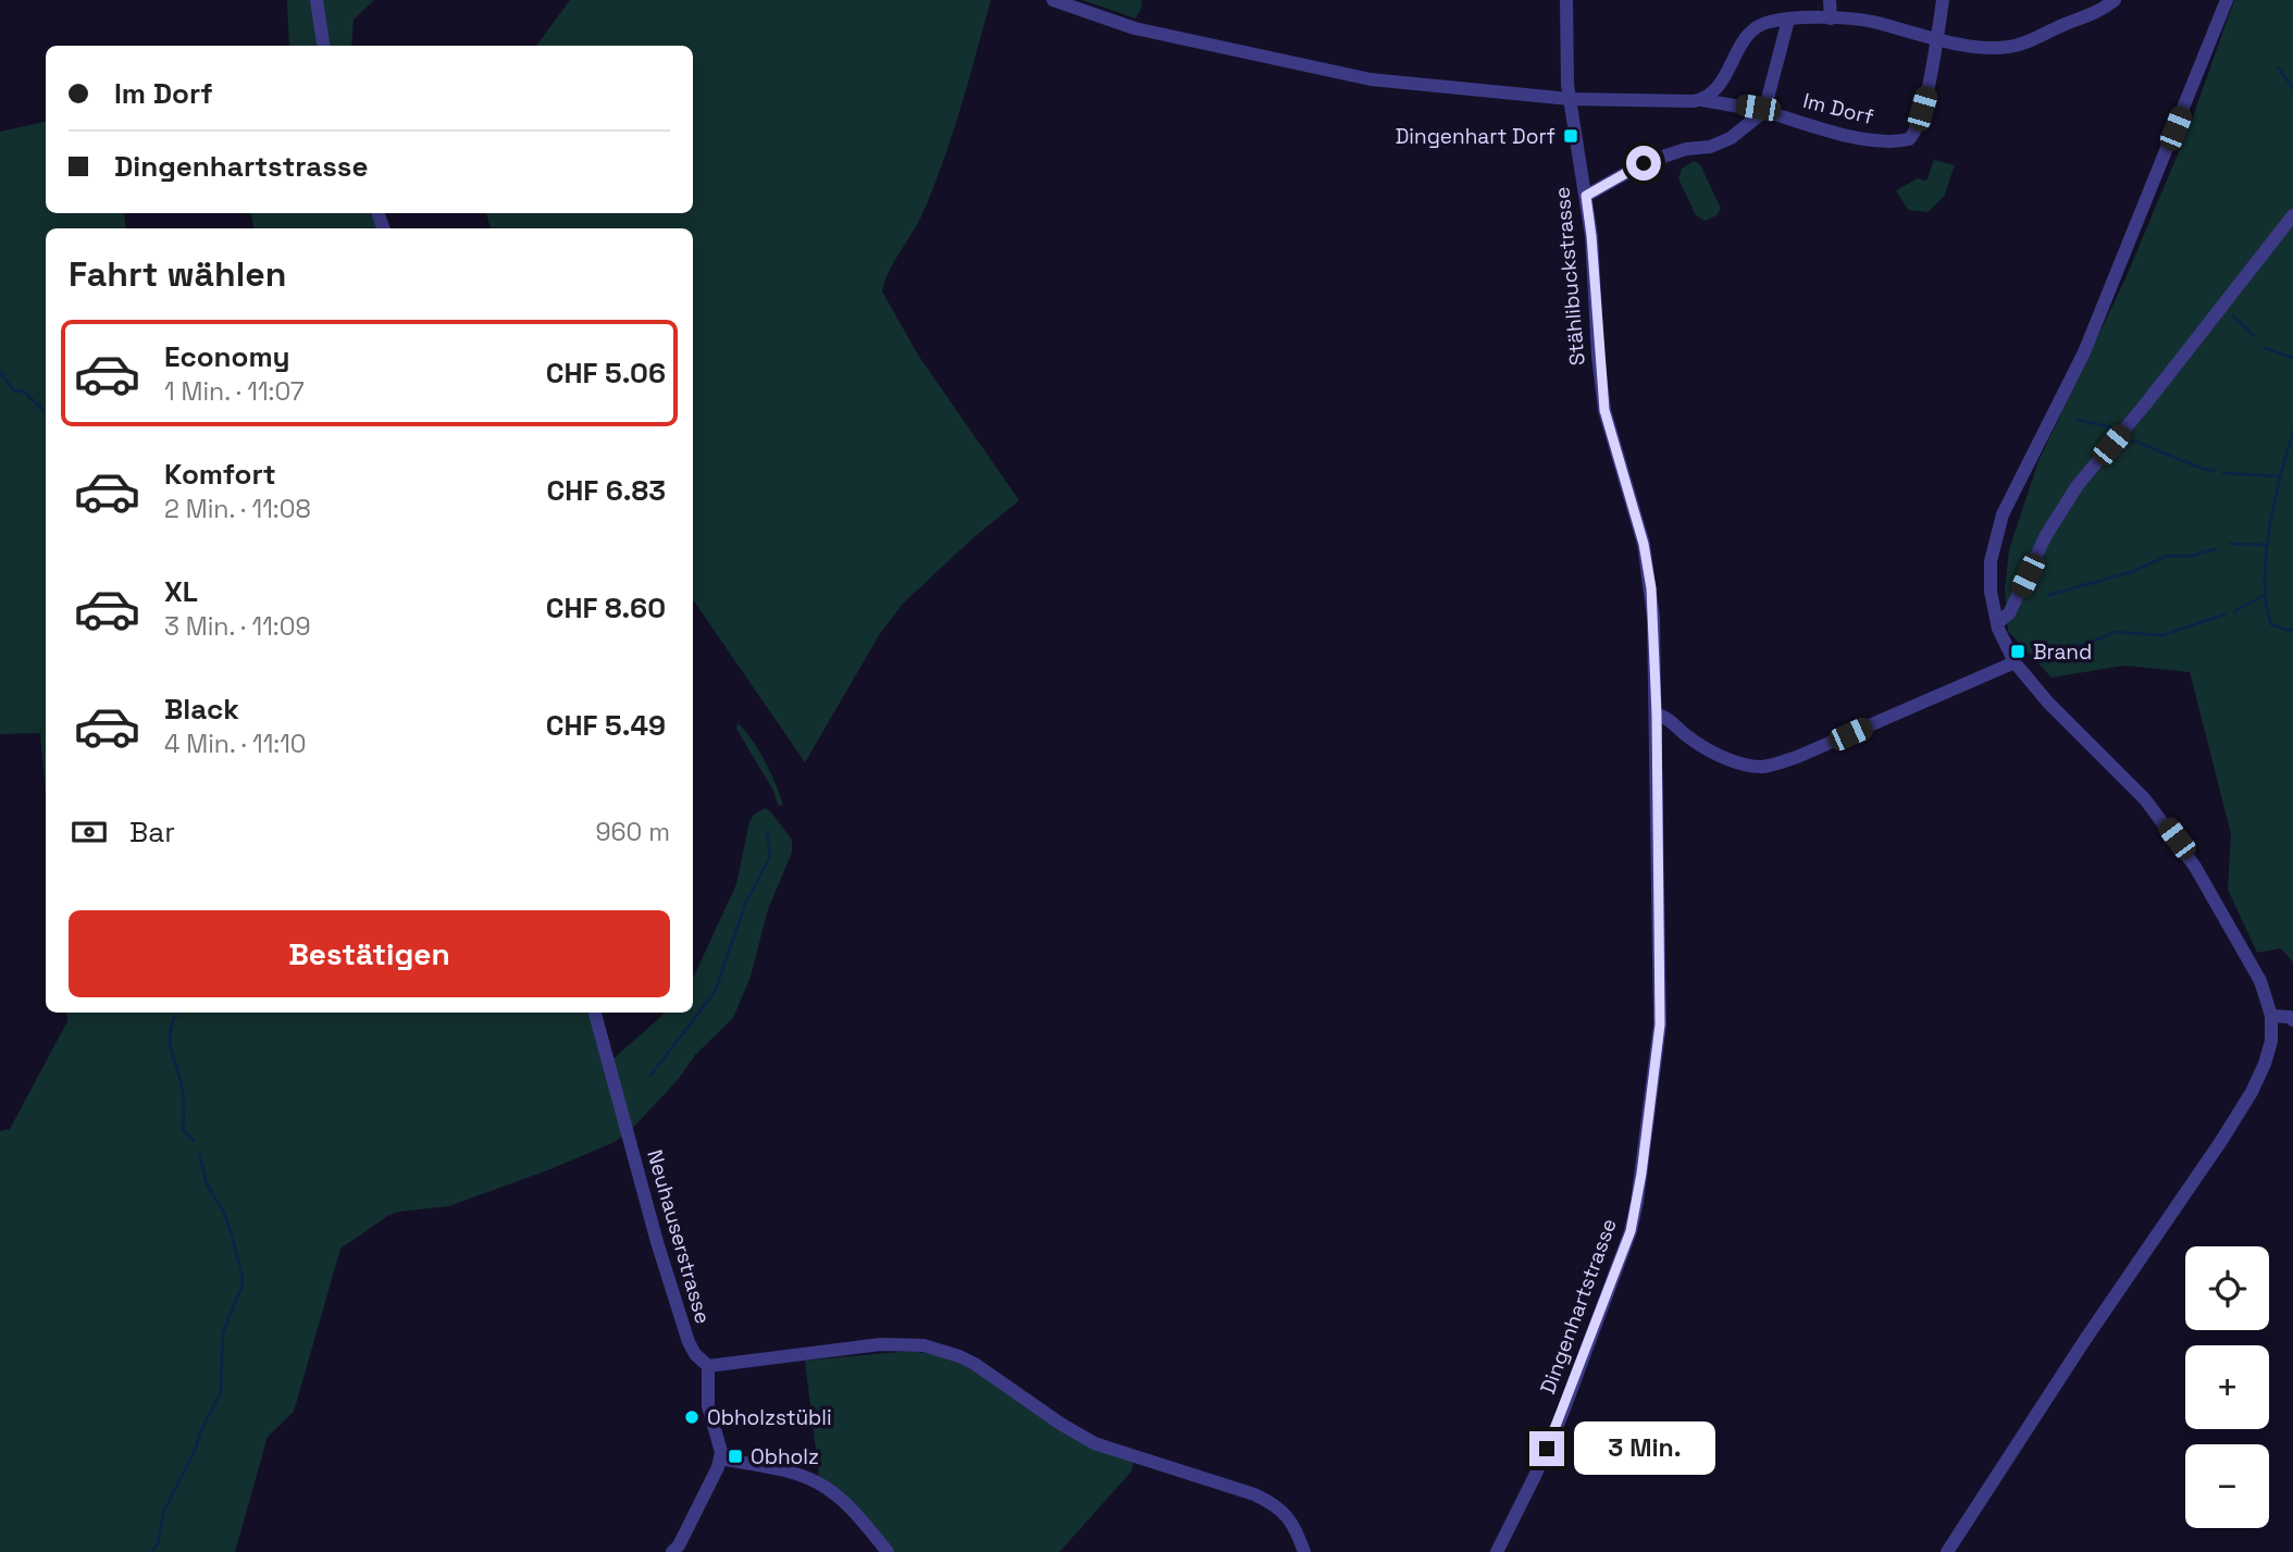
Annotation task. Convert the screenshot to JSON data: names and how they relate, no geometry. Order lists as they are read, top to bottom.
{
  "streets": {
    "street": [
      "Im Dorf",
      "Stählibuckstrasse",
      "Neuhauserstrasse",
      "Dingenhartstrasse"
    ]
  },
  "crossings": [
    ["Stählibuckstrasse", "Dingenhartstrasse"]
  ],
  "places": {
    "transit": ["Dingenhart Dorf", "Brand", "Obholz"],
    "other": ["Obholzstübli"]
  },
  "page": {
    "banner": ["Im Dorf", "Dingenhartstrasse"],
    "heading": "Fahrt wählen",
    "list": [
      {
        "name": "Economy",
        "note": "1 Min. · 11:07",
        "value": "CHF 5.06"
      },
      {
        "name": "Komfort",
        "note": "2 Min. · 11:08",
        "value": "CHF 6.83"
      },
      {
        "name": "XL",
        "note": "3 Min. · 11:09",
        "value": "CHF 8.60"
      },
      {
        "name": "Black",
        "note": "4 Min. · 11:10",
        "value": "CHF 5.49"
      }
    ],
    "pay": ["Bar", "960 m"],
    "buttons": "Bestätigen",
    "map_buttons": ["+", "−"],
    "bubble": "3 Min."
  }
}
